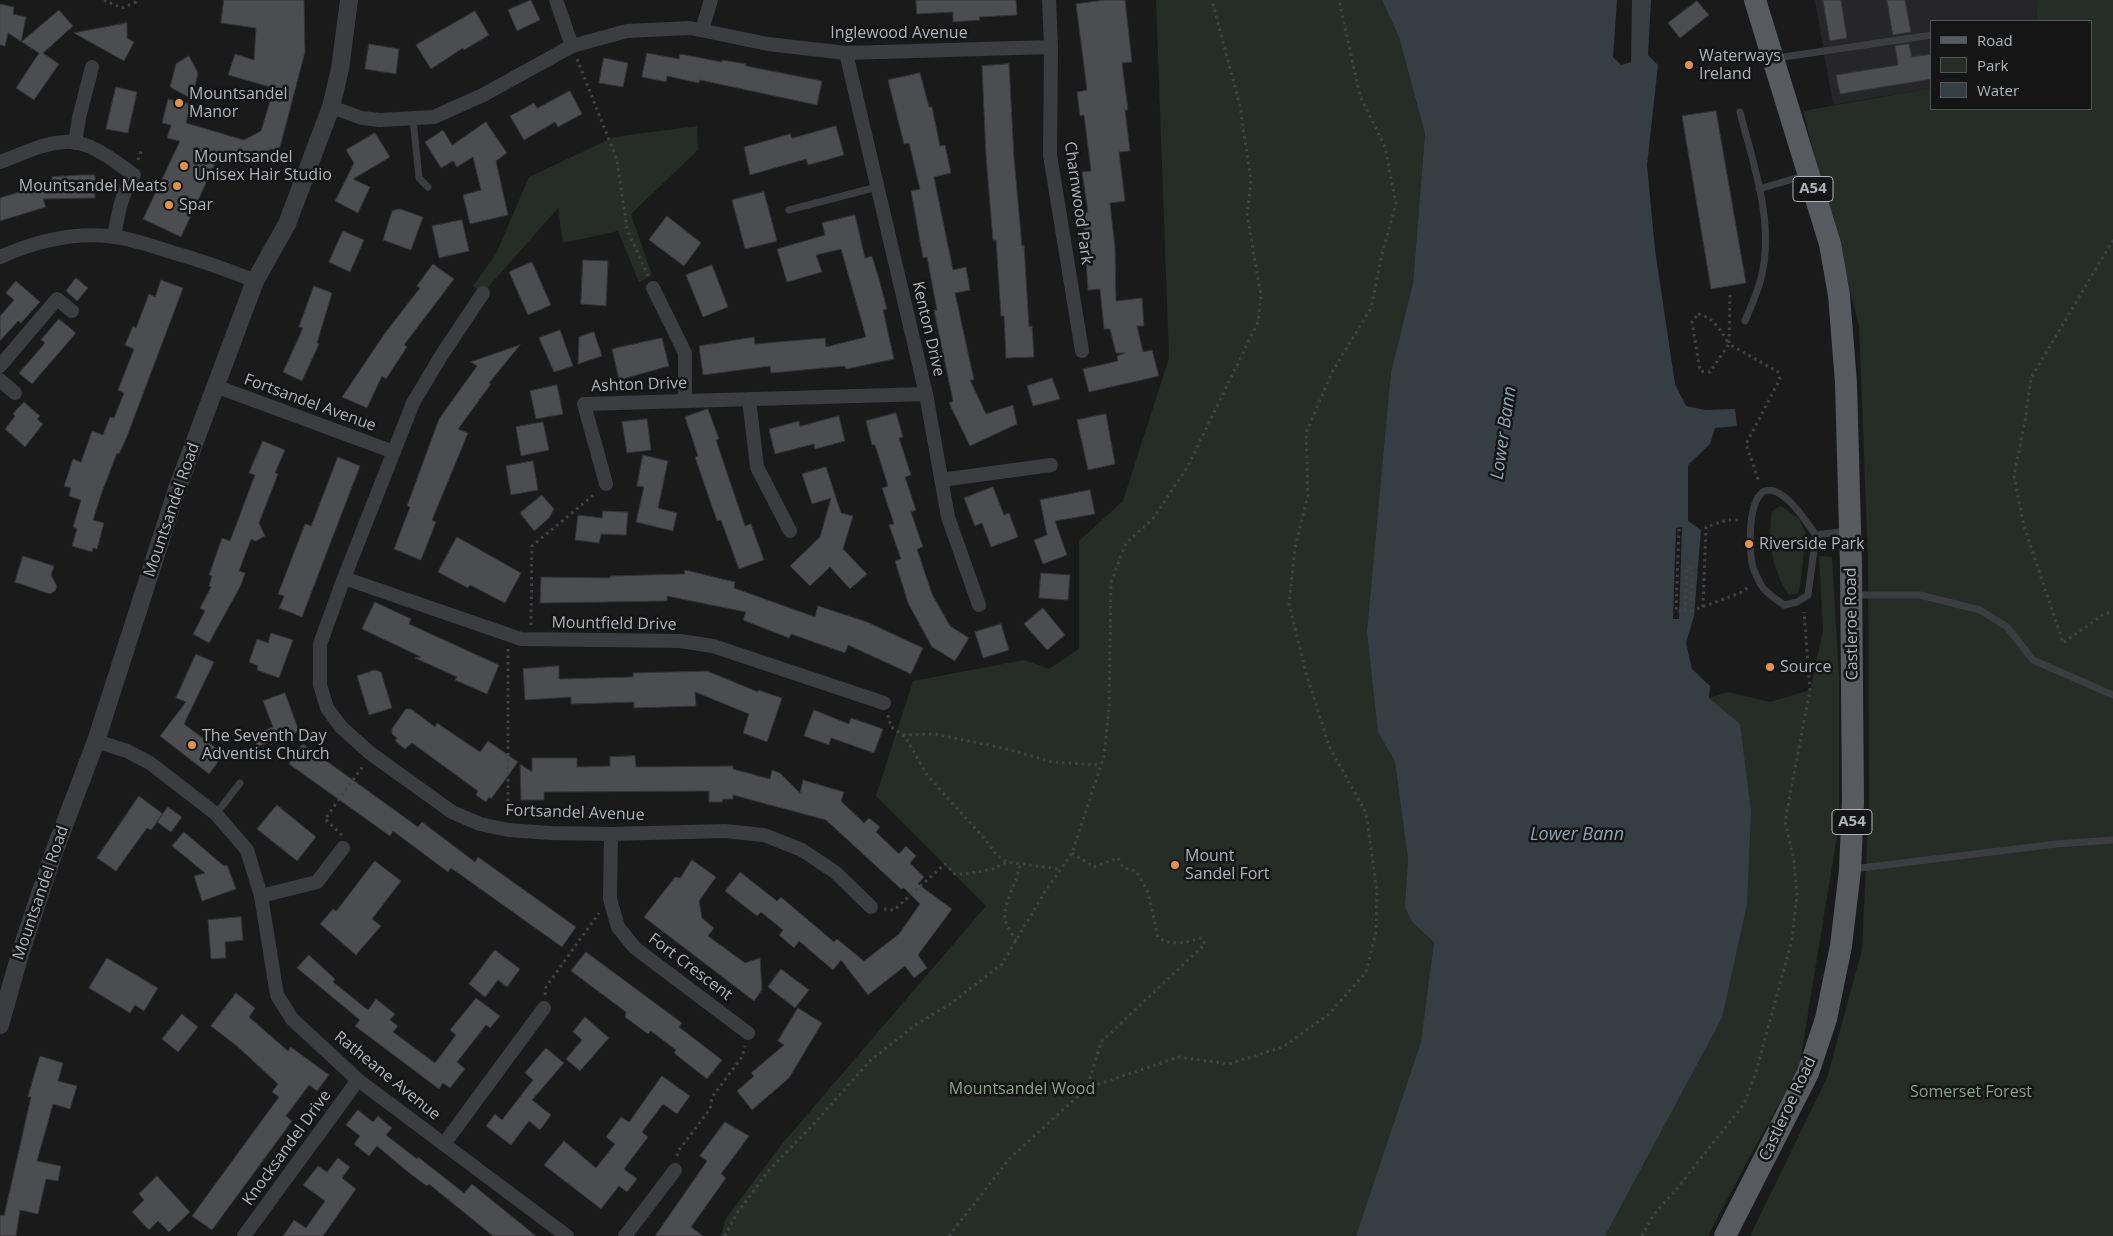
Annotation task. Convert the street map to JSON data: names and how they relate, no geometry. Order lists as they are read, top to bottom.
{
  "streets": {
    "main road": ["A54", "Castleroe Road"],
    "street": [
      "Inglewood Avenue",
      "Charnwood Park",
      "Kenton Drive",
      "Ashton Drive",
      "Fortsandel Avenue",
      "Mountsandel Road",
      "Mountfield Drive",
      "Fort Crescent",
      "Ratheane Avenue",
      "Knocksandel Drive"
    ]
  },
  "crossings": [
    ["Inglewood Avenue", "Charnwood Park"],
    ["Inglewood Avenue", "Kenton Drive"],
    ["Inglewood Avenue", "Mountsandel Road"],
    ["Kenton Drive", "Ashton Drive"],
    ["Fortsandel Avenue", "Mountsandel Road"],
    ["Fortsandel Avenue", "Mountfield Drive"],
    ["Fortsandel Avenue", "Fort Crescent"],
    ["Mountsandel Road", "Ratheane Avenue"],
    ["Ratheane Avenue", "Knocksandel Drive"]
  ],
  "water": ["Lower Bann"],
  "parks": ["Mountsandel Wood", "Somerset Forest"],
  "places": [
    "Waterways Ireland",
    "Mountsandel Manor",
    "Mountsandel Unisex Hair Studio",
    "Mountsandel Meats",
    "Spar",
    "Riverside Park",
    "Source",
    "The Seventh Day Adventist Church",
    "Mount Sandel Fort"
  ],
  "legend": ["Road", "Park", "Water"]
}
